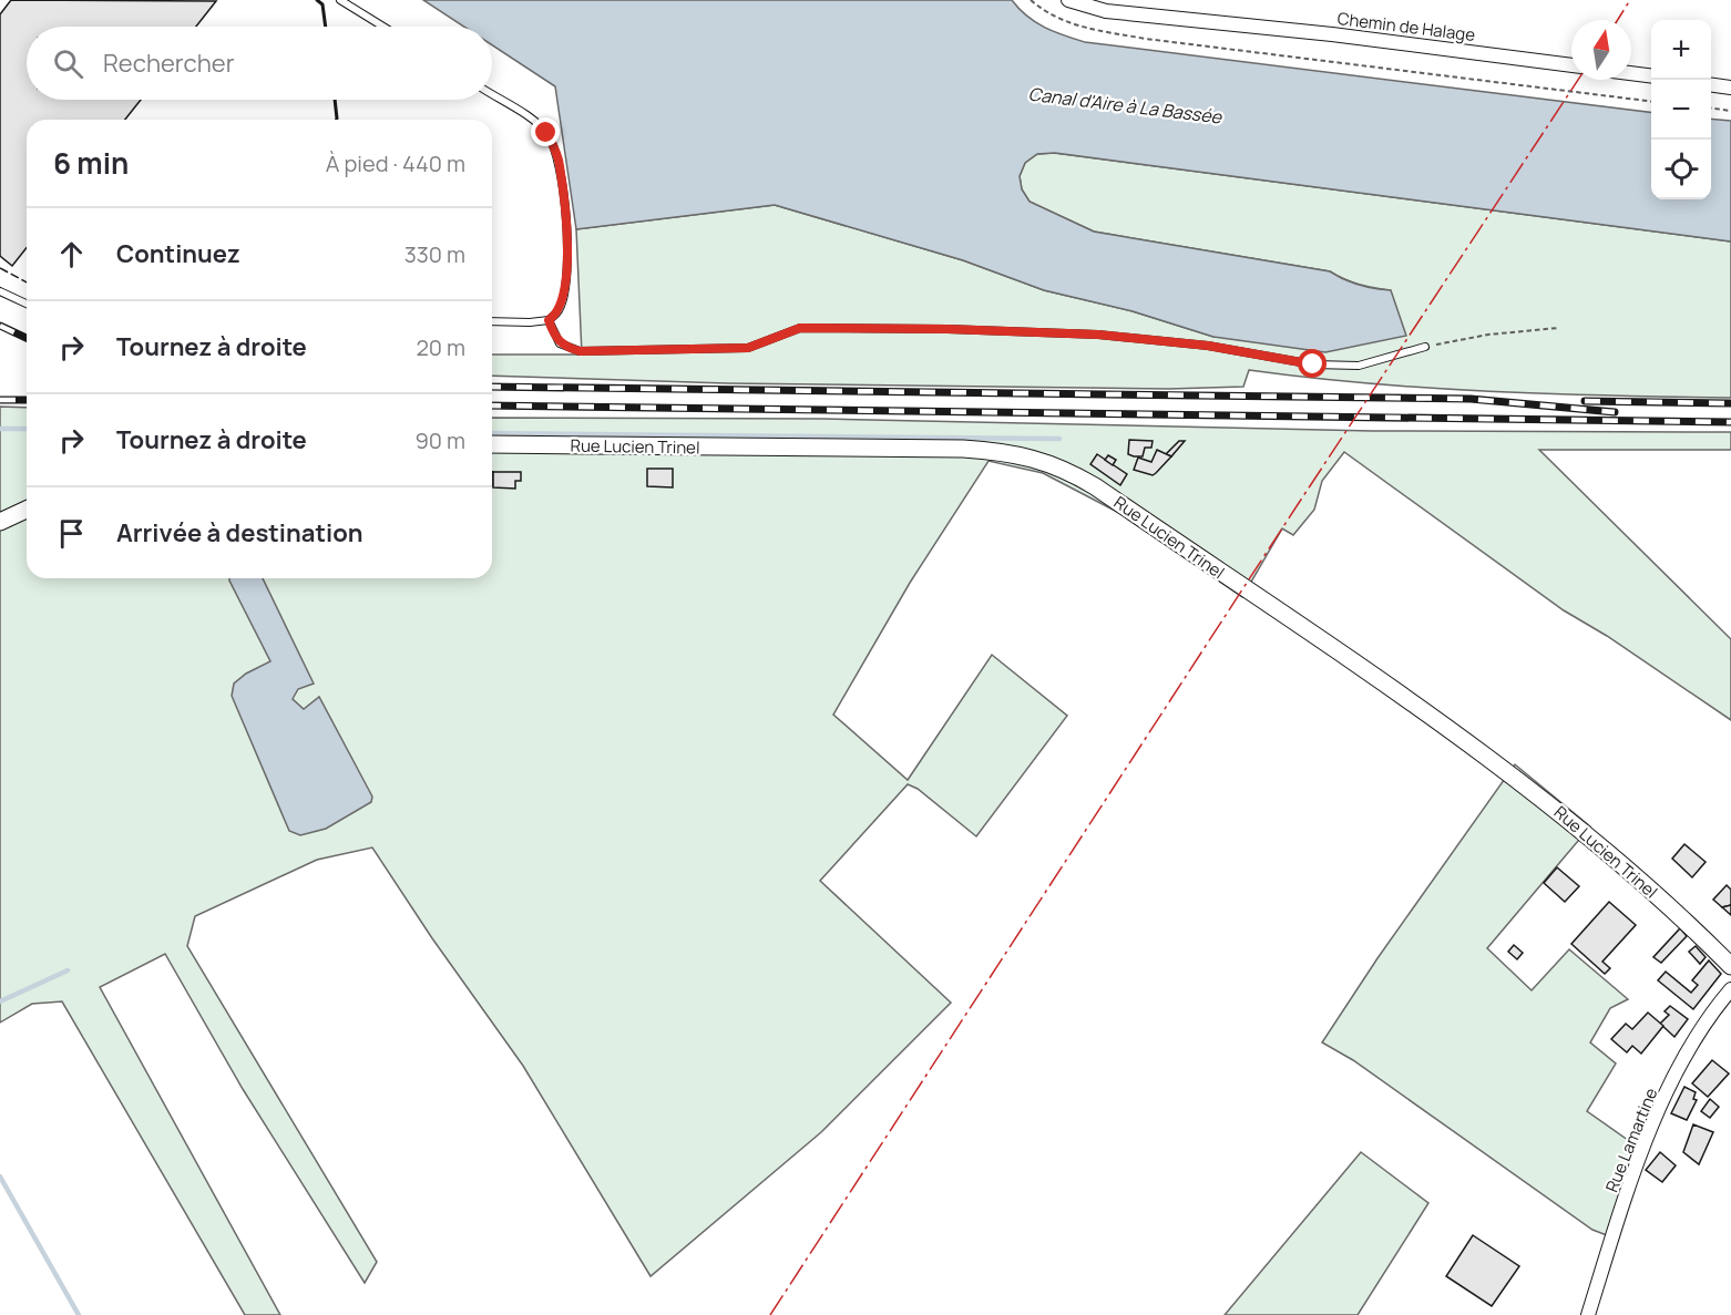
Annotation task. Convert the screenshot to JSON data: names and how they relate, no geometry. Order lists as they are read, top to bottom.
{
  "streets": {
    "street": ["Chemin de Halage", "Rue Lucien Trinel", "Rue Lamartine"]
  },
  "water": ["Canal d'Aire à La Bassée"],
  "north": "top",
  "page": {
    "map_buttons": ["+", "−"],
    "search": "Rechercher",
    "heading": ["6 min", "À pied · 440 m"],
    "list": [
      ["Continuez", "330 m"],
      ["Tournez à droite", "20 m"],
      ["Tournez à droite", "90 m"],
      "Arrivée à destination"
    ]
  }
}
